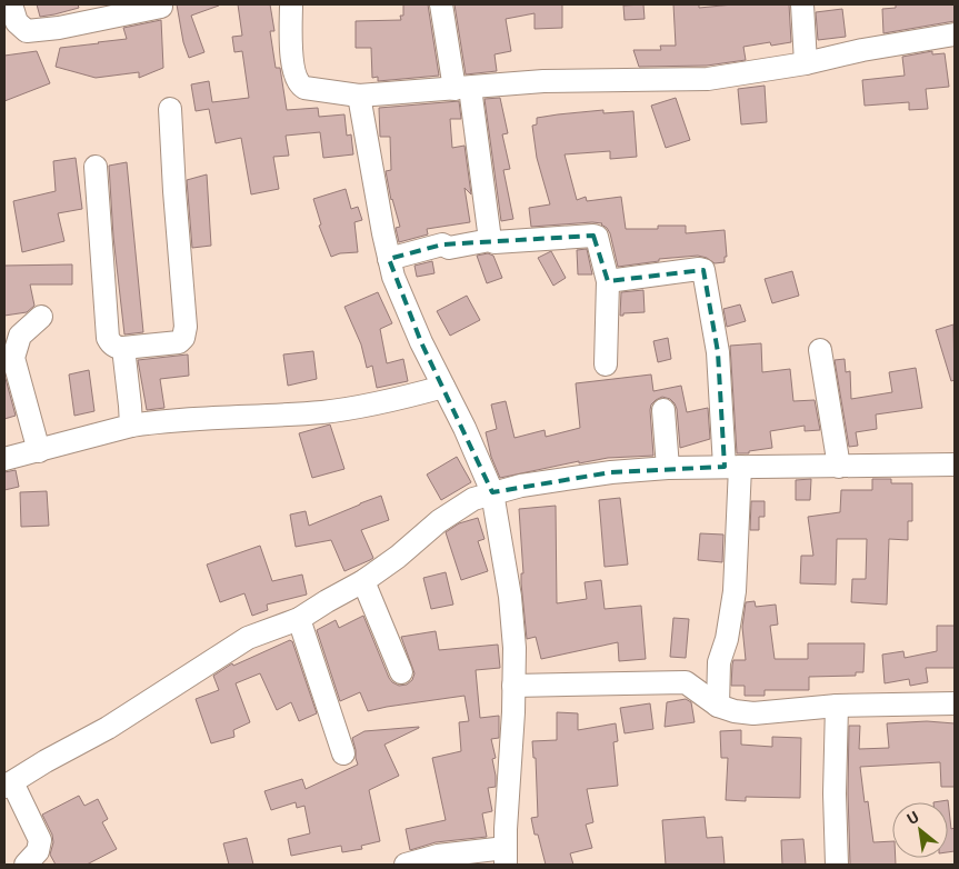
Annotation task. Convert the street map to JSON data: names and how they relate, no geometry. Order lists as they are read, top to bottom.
{
  "north": "top left"
}
